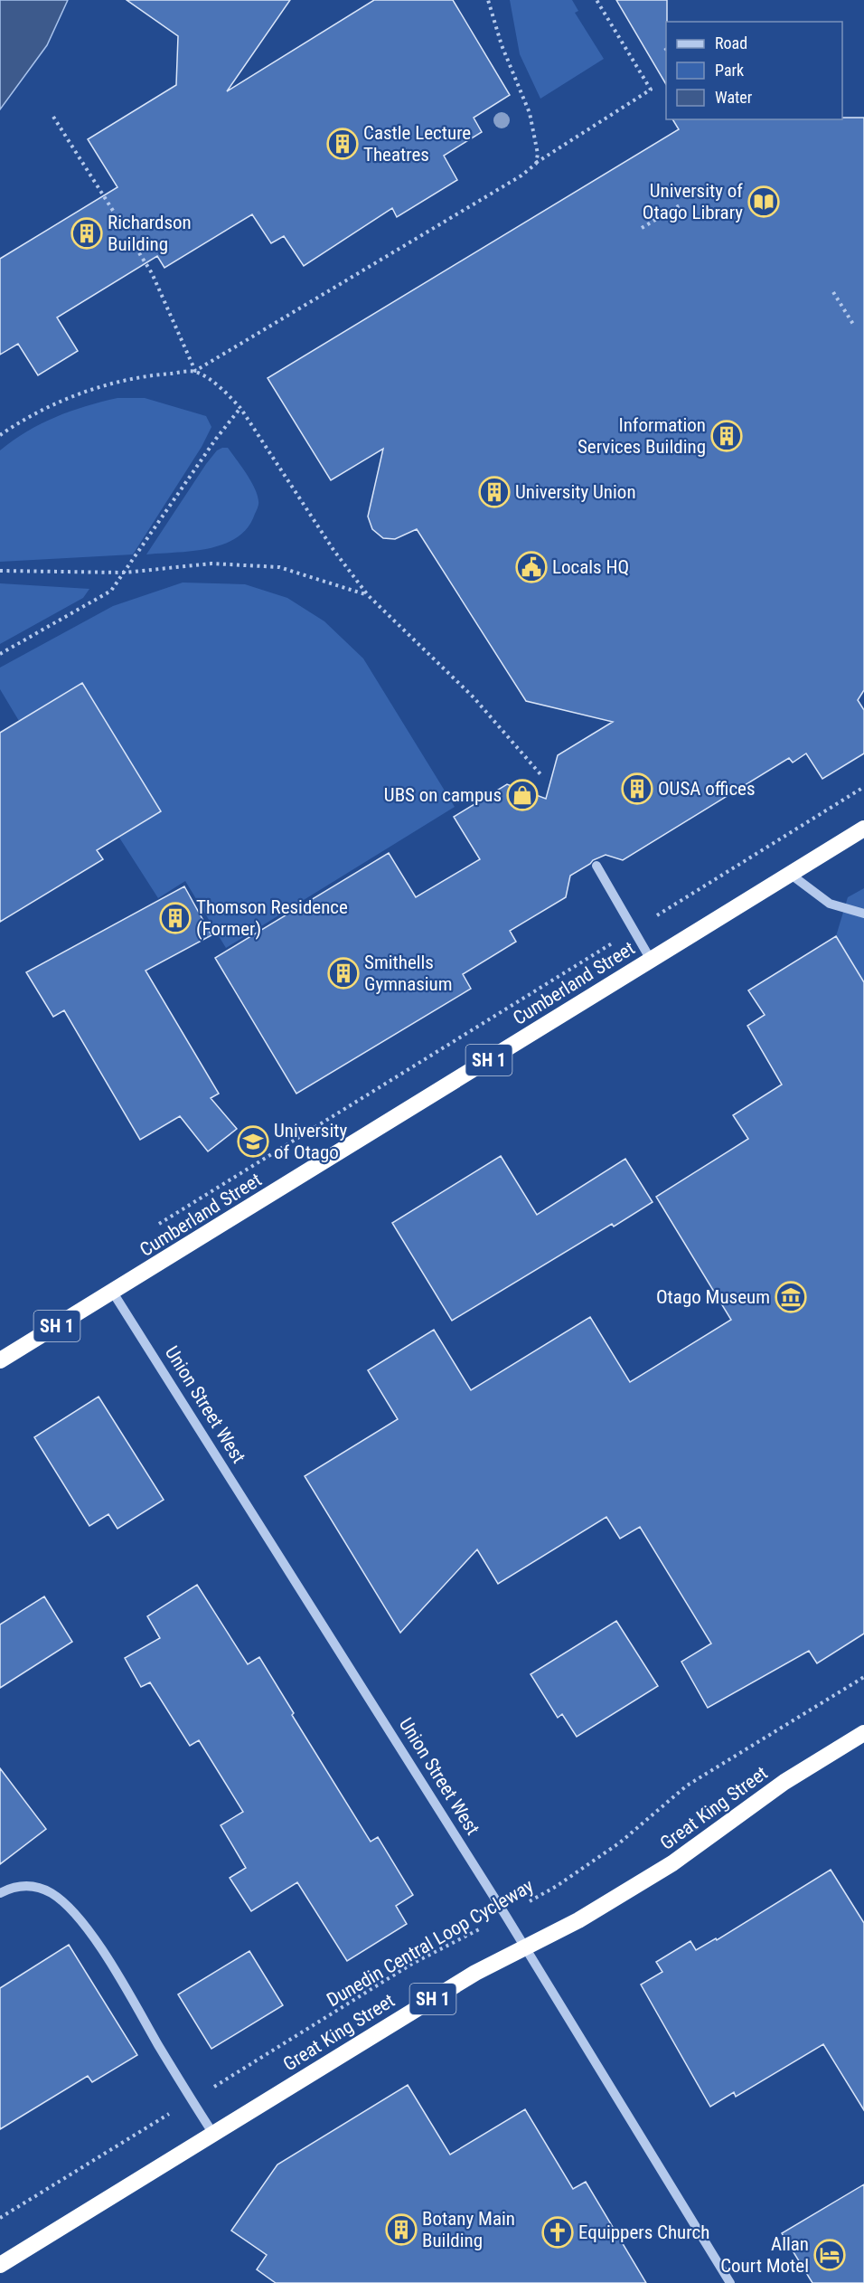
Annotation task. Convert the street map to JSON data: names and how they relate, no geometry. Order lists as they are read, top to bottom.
{
  "streets": {
    "highway": ["Cumberland Street", "SH 1", "Great King Street"],
    "street": ["Union Street West"],
    "path": ["Dunedin Central Loop Cycleway"]
  },
  "crossings": [
    ["Cumberland Street", "Union Street West"],
    ["Union Street West", "Great King Street"],
    ["Union Street West", "Dunedin Central Loop Cycleway"]
  ],
  "places": {
    "building": [
      "Castle Lecture Theatres",
      "Richardson Building",
      "Information Services Building",
      "University Union",
      "OUSA offices",
      "Thomson Residence (Former)",
      "Smithells Gymnasium",
      "Botany Main Building"
    ],
    "library": ["University of Otago Library"],
    "public building": ["Locals HQ"],
    "shop": ["UBS on campus"],
    "school or university": ["University of Otago"],
    "museum": ["Otago Museum"],
    "church": ["Equippers Church"],
    "hotel": ["Allan Court Motel"]
  },
  "legend": ["Road", "Park", "Water"]
}
